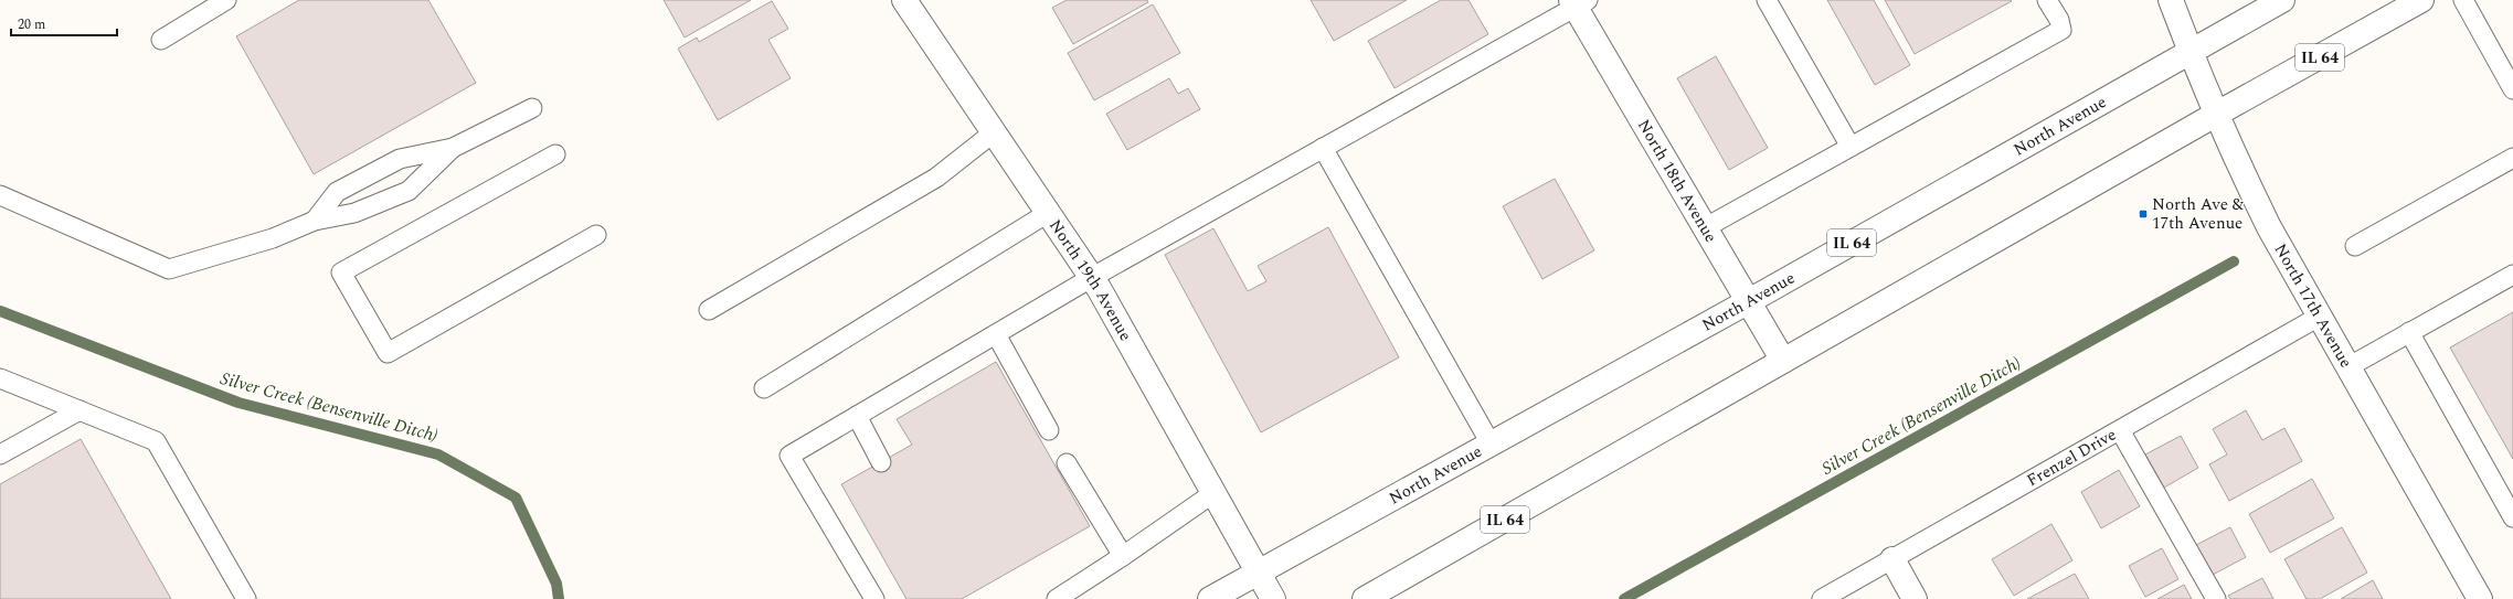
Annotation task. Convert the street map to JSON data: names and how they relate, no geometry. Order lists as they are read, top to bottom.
{
  "streets": {
    "main road": [
      "IL 64",
      "North Avenue",
      "North 18th Avenue",
      "North 19th Avenue",
      "North 17th Avenue"
    ],
    "lane": ["Frenzel Drive"]
  },
  "crossings": [
    ["IL 64", "North 18th Avenue"],
    ["IL 64", "North 17th Avenue"],
    ["North Avenue", "North 18th Avenue"],
    ["North Avenue", "North 19th Avenue"],
    ["North Avenue", "North 17th Avenue"],
    ["North 17th Avenue", "Frenzel Drive"]
  ],
  "water": ["Silver Creek (Bensenville Ditch)"],
  "places": {
    "transit": ["North Ave & 17th Avenue"]
  },
  "scale_bar": "20 m"
}
